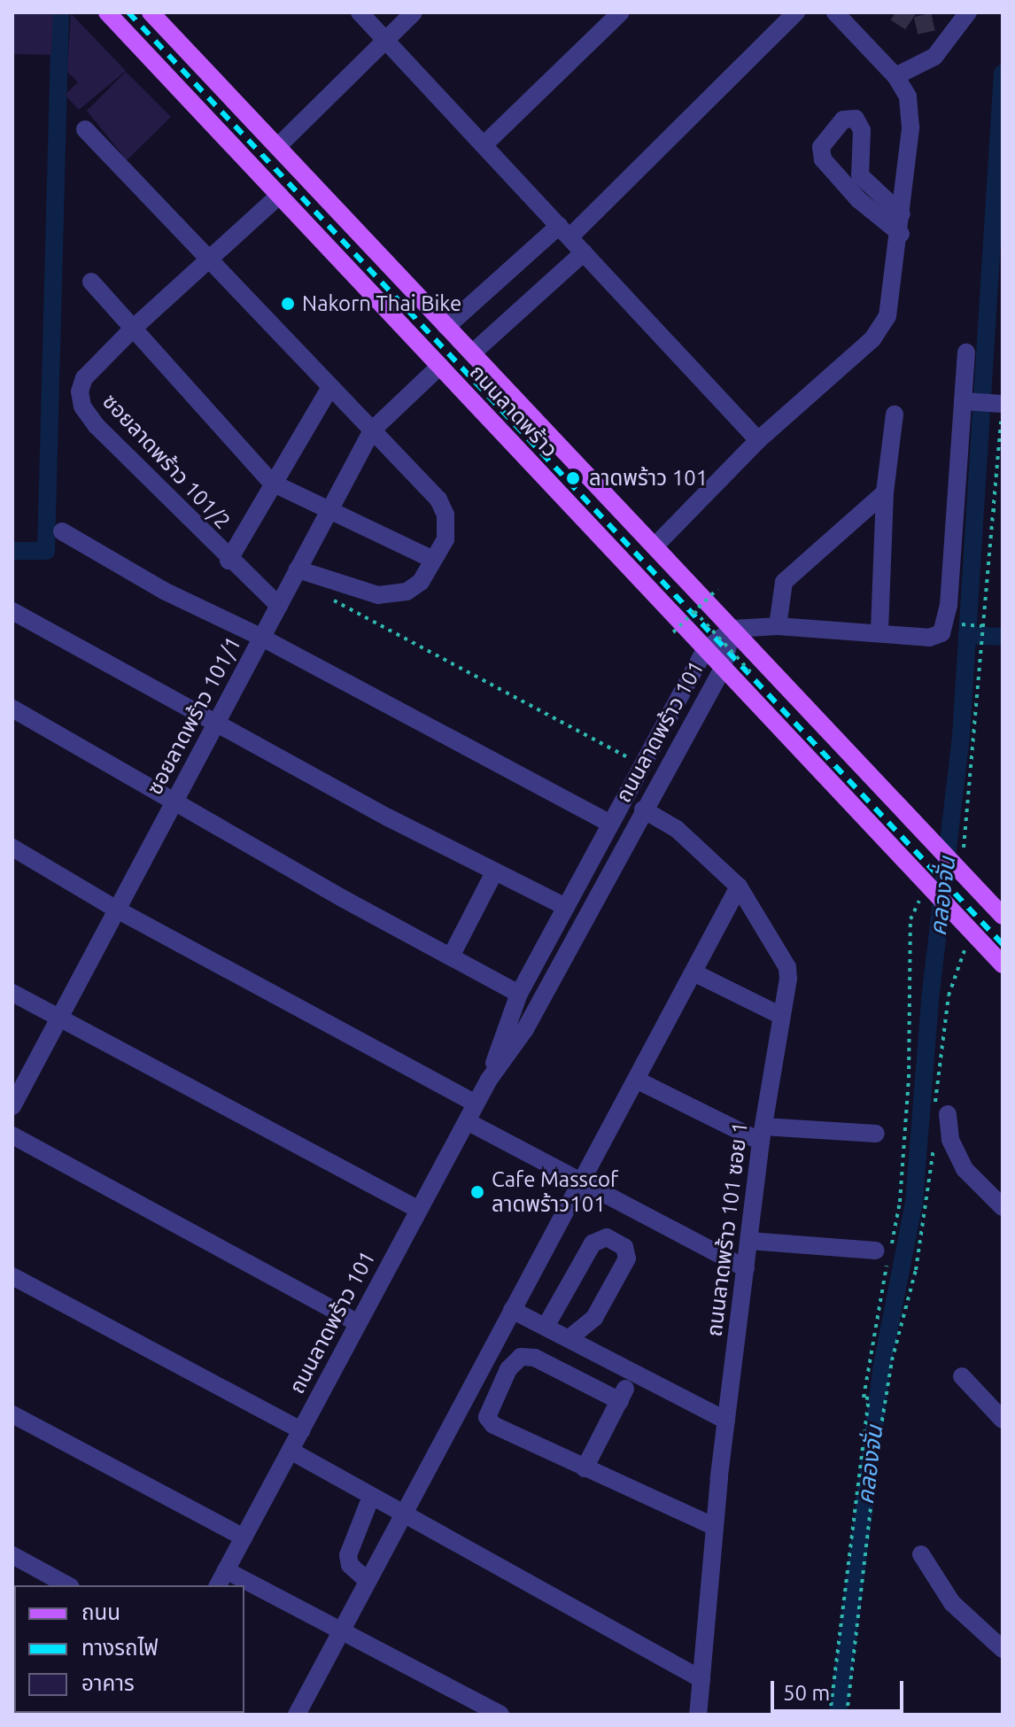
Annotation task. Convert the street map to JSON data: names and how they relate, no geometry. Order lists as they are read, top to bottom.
{
  "streets": {
    "main road": ["ถนนลาดพร้าว"],
    "street": [
      "ซอยลาดพร้าว 101/2",
      "ซอยลาดพร้าว 101/1",
      "ถนนลาดพร้าว 101",
      "ถนนลาดพร้าว 101 ซอย 1"
    ]
  },
  "crossings": [
    ["ถนนลาดพร้าว", "ซอยลาดพร้าว 101/2"],
    ["ถนนลาดพร้าว", "ซอยลาดพร้าว 101/1"],
    ["ถนนลาดพร้าว", "ถนนลาดพร้าว 101"],
    ["ซอยลาดพร้าว 101/2", "ซอยลาดพร้าว 101/1"],
    ["ถนนลาดพร้าว 101", "ถนนลาดพร้าว 101 ซอย 1"]
  ],
  "water": ["คลองจั่น"],
  "places": ["Nakorn Thai Bike", "ลาดพร้าว 101", "Cafe Masscof ลาดพร้าว101"],
  "legend": ["ถนน", "ทางรถไฟ", "อาคาร"],
  "scale_bar": "50 m"
}
